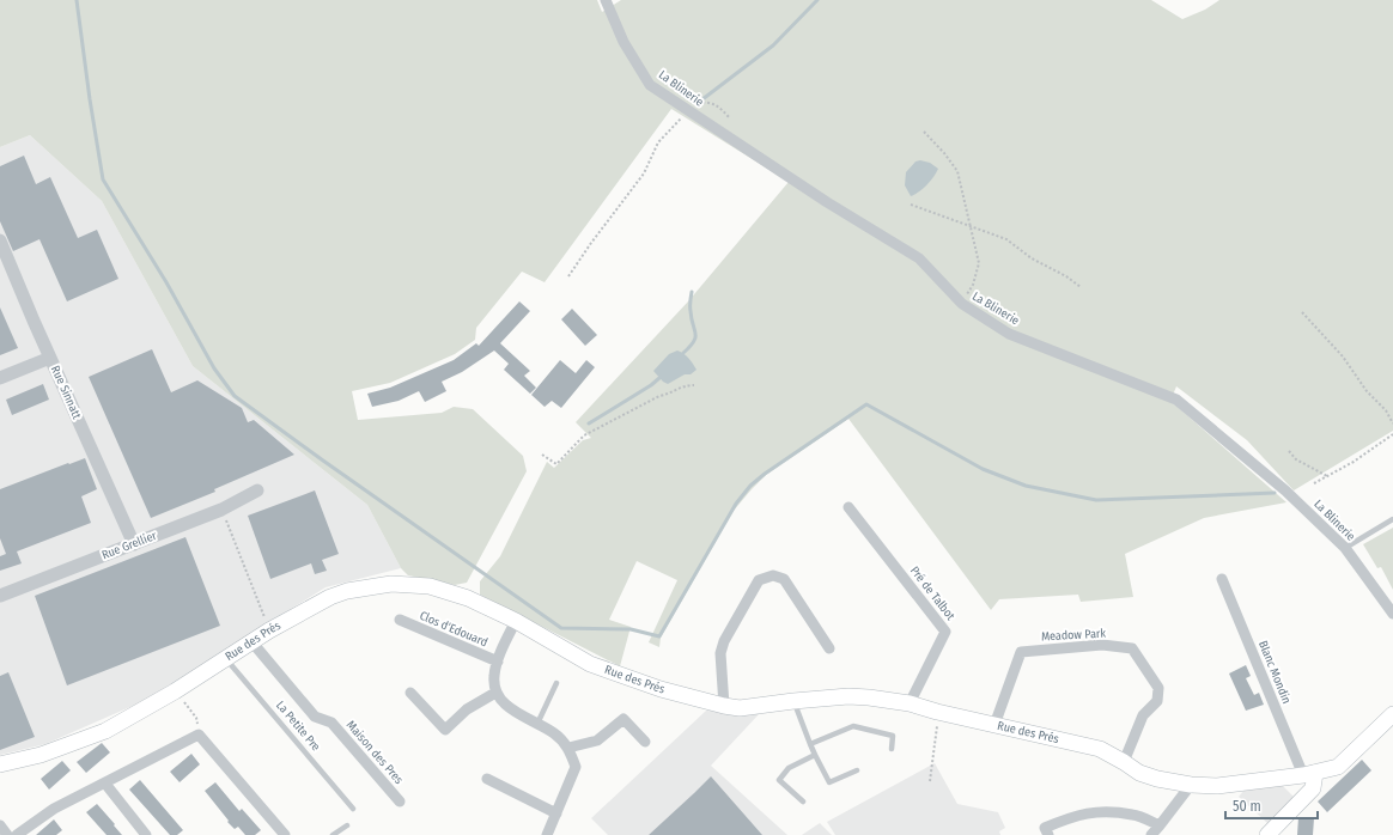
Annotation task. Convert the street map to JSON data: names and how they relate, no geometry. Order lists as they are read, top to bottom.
{
  "streets": {
    "main road": ["Rue des Prés"],
    "street": [
      "La Blinerie",
      "Rue Sinnatt",
      "Rue Grellier",
      "Pré de Talbot",
      "Clos d'Edouard",
      "Meadow Park",
      "Blanc Mondin",
      "Maison des Pres"
    ],
    "lane": ["La Petite Pre"]
  },
  "crossings": [
    ["Rue Sinnatt", "Rue Grellier"],
    ["Pré de Talbot", "Rue des Prés"],
    ["Meadow Park", "Rue des Prés"],
    ["Rue des Prés", "Blanc Mondin"],
    ["Rue des Prés", "La Petite Pre"],
    ["Rue des Prés", "Maison des Pres"]
  ],
  "scale_bar": "50 m"
}
